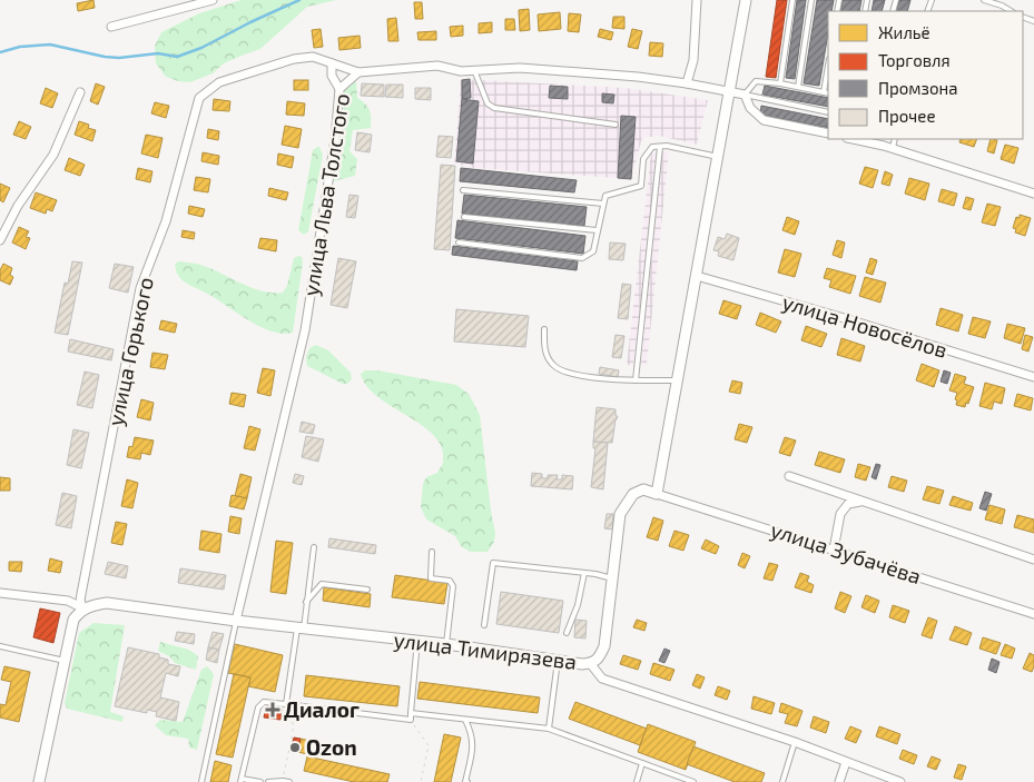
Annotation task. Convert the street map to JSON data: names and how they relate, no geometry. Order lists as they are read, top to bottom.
{
  "streets": {
    "street": [
      "улица Льва Толстого",
      "улица Новосёлов",
      "улица Горького",
      "улица Зубачёва",
      "улица Тимирязева"
    ]
  },
  "crossings": [
    ["улица Льва Толстого", "улица Тимирязева"],
    ["улица Горького", "улица Тимирязева"]
  ],
  "places": {
    "health": ["Диалог"],
    "other": ["Ozon"]
  },
  "legend": [
    "Жильё",
    "Торговля",
    "Промзона",
    "Прочее"
  ]
}
